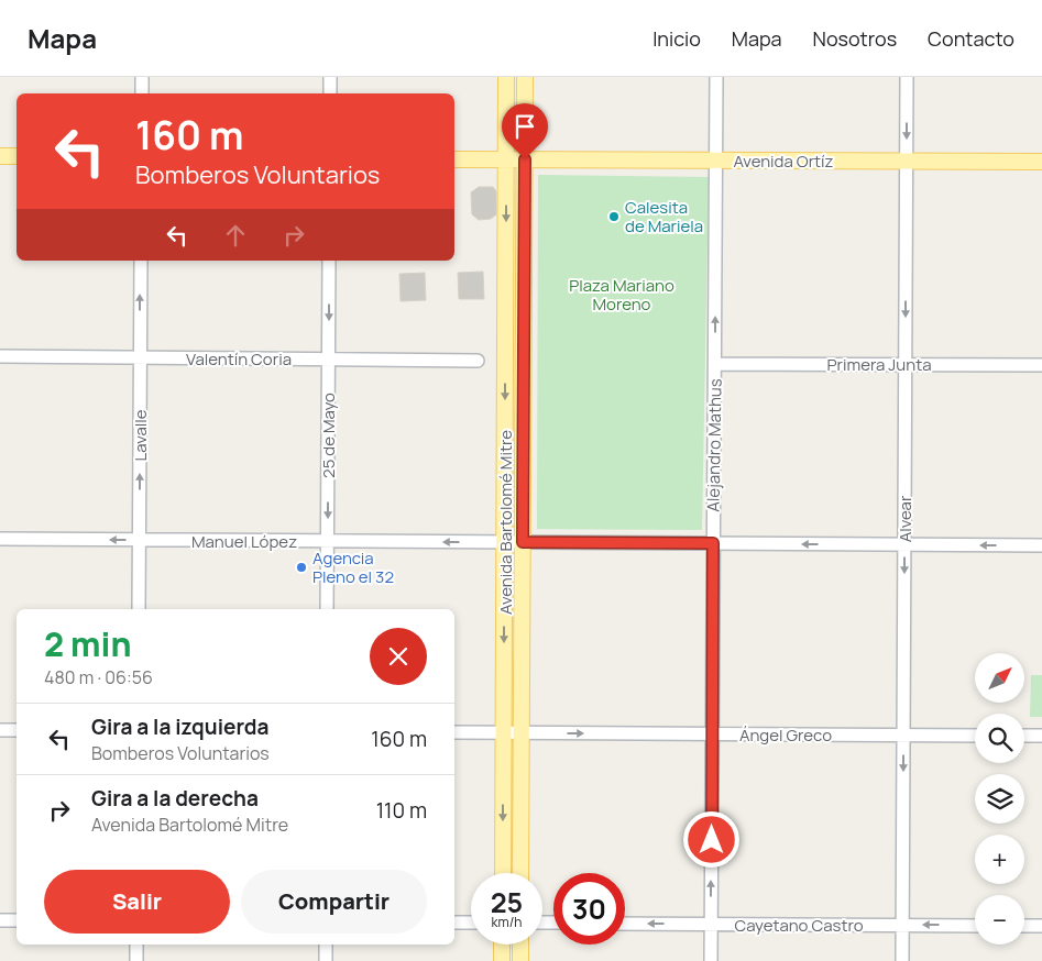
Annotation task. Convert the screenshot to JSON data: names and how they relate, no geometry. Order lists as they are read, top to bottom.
{
  "streets": {
    "main road": ["Avenida Ortíz", "Avenida Bartolomé Mitre"],
    "street": [
      "Valentín Coria",
      "Primera Junta",
      "Lavalle",
      "25 de Mayo",
      "Alejandro Mathus",
      "Alvear",
      "Manuel López",
      "Ángel Greco",
      "Cayetano Castro"
    ]
  },
  "crossings": [
    ["Avenida Ortíz", "Alejandro Mathus"],
    ["Avenida Ortíz", "Alvear"],
    ["Avenida Ortíz", "Avenida Bartolomé Mitre"],
    ["Valentín Coria", "Lavalle"],
    ["Valentín Coria", "25 de Mayo"],
    ["Primera Junta", "Alejandro Mathus"],
    ["Primera Junta", "Alvear"],
    ["Lavalle", "Manuel López"],
    ["25 de Mayo", "Manuel López"],
    ["Alejandro Mathus", "Manuel López"],
    ["Alejandro Mathus", "Ángel Greco"],
    ["Alejandro Mathus", "Cayetano Castro"],
    ["Alvear", "Manuel López"],
    ["Alvear", "Ángel Greco"],
    ["Alvear", "Cayetano Castro"],
    ["Avenida Bartolomé Mitre", "Manuel López"],
    ["Avenida Bartolomé Mitre", "Ángel Greco"]
  ],
  "one_way": [
    "Lavalle",
    "25 de Mayo",
    "Alejandro Mathus",
    "Alvear",
    "Manuel López",
    "Ángel Greco",
    "Cayetano Castro"
  ],
  "parks": ["Plaza Mariano Moreno"],
  "places": ["Calesita de Mariela", "Agencia Pleno el 32"],
  "north": "top right",
  "page": {
    "header": "Mapa",
    "nav": [
      "Inicio",
      "Mapa",
      "Nosotros",
      "Contacto"
    ],
    "turn": ["160 m", "Bomberos Voluntarios"],
    "heading": ["2 min", "480 m · 06:56"],
    "map_buttons": ["+", "−"],
    "list": [
      {
        "name": "Gira a la izquierda",
        "note": "Bomberos Voluntarios",
        "value": "160 m"
      },
      {
        "name": "Gira a la derecha",
        "note": "Avenida Bartolomé Mitre",
        "value": "110 m"
      }
    ],
    "buttons": ["Salir", "Compartir"],
    "speed": "25 km/h",
    "limit": "30"
  }
}
